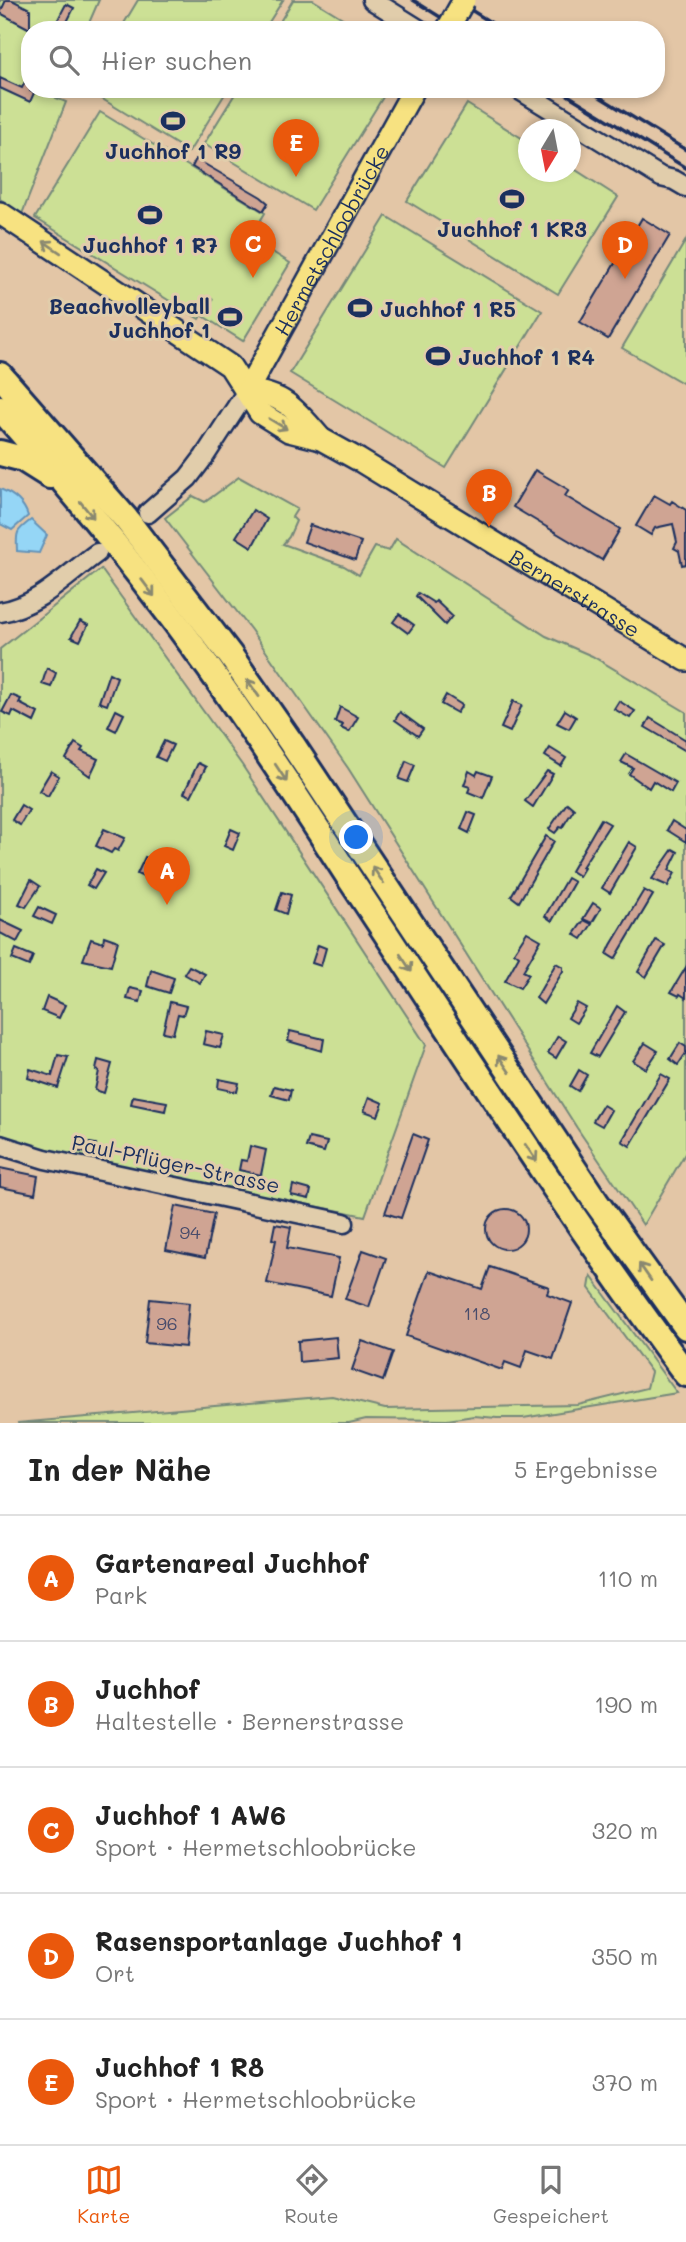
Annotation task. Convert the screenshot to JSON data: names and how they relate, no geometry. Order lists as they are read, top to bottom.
{
  "streets": {
    "main road": ["Hermetschloobrücke", "Bernerstrasse"],
    "street": ["Paul-Pflüger-Strasse"]
  },
  "crossings": [
    ["Hermetschloobrücke", "Bernerstrasse"]
  ],
  "places": {
    "sports": [
      "Juchhof 1 R9",
      "Juchhof 1 KR3",
      "Juchhof 1 R7",
      "Juchhof 1 R5",
      "Beachvolleyball Juchhof 1",
      "Juchhof 1 R4"
    ]
  },
  "house_numbers": ["94", "118", "96"],
  "north": "bottom",
  "page": {
    "search": "Hier suchen",
    "pins": [
      "E",
      "C",
      "D",
      "B",
      "A"
    ],
    "heading": ["In der Nähe", "5 Ergebnisse"],
    "list": [
      {
        "mark": "A",
        "name": "Gartenareal Juchhof",
        "note": "Park",
        "value": "110 m"
      },
      {
        "mark": "B",
        "name": "Juchhof",
        "note": "Haltestelle · Bernerstrasse",
        "value": "190 m"
      },
      {
        "mark": "C",
        "name": "Juchhof 1 AW6",
        "note": "Sport · Hermetschloobrücke",
        "value": "320 m"
      },
      {
        "mark": "D",
        "name": "Rasensportanlage Juchhof 1",
        "note": "Ort",
        "value": "350 m"
      },
      {
        "mark": "E",
        "name": "Juchhof 1 R8",
        "note": "Sport · Hermetschloobrücke",
        "value": "370 m"
      }
    ],
    "nav": ["Karte", "Route", "Gespeichert"]
  }
}
